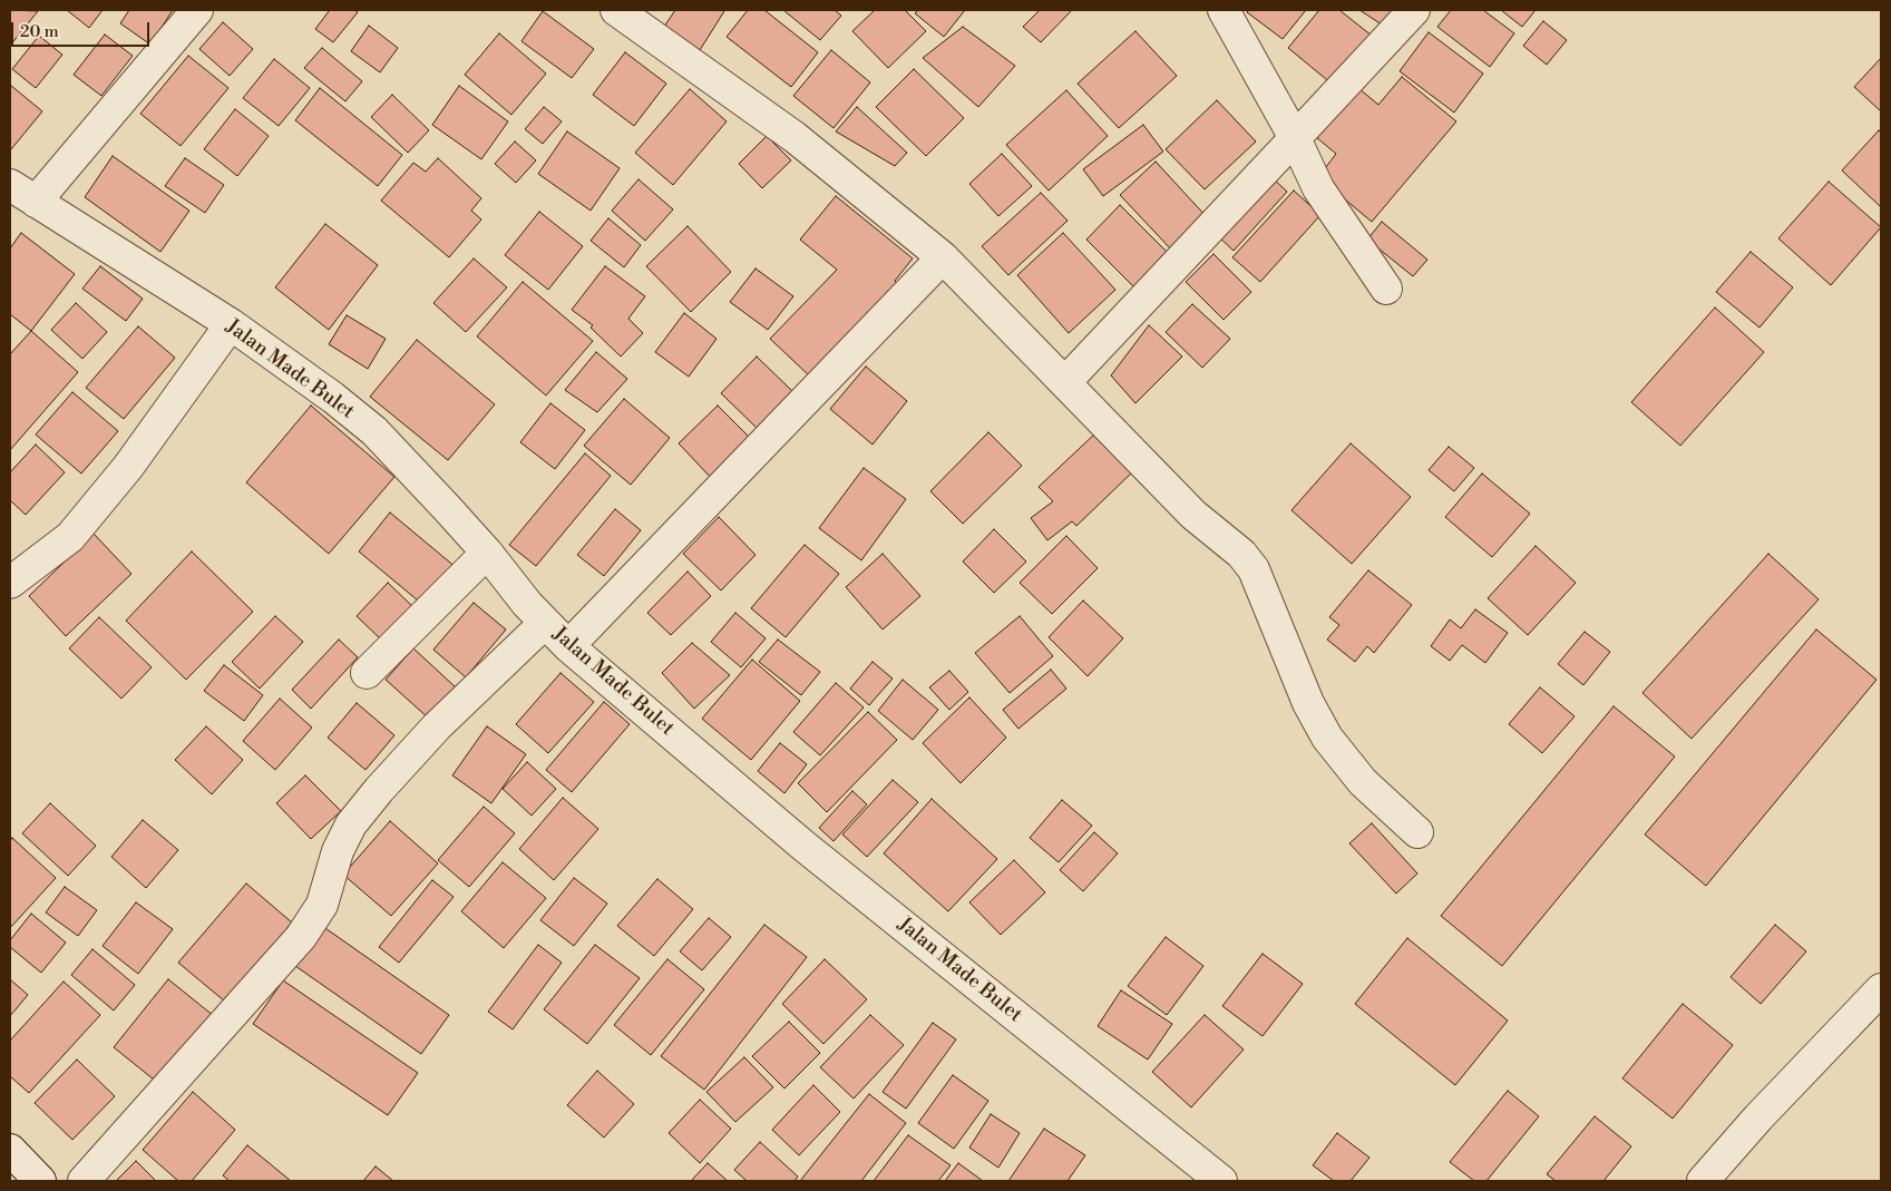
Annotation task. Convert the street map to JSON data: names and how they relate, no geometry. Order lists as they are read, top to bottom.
{
  "streets": {
    "street": ["Jalan Made Bulet"]
  },
  "scale_bar": "20 m"
}
